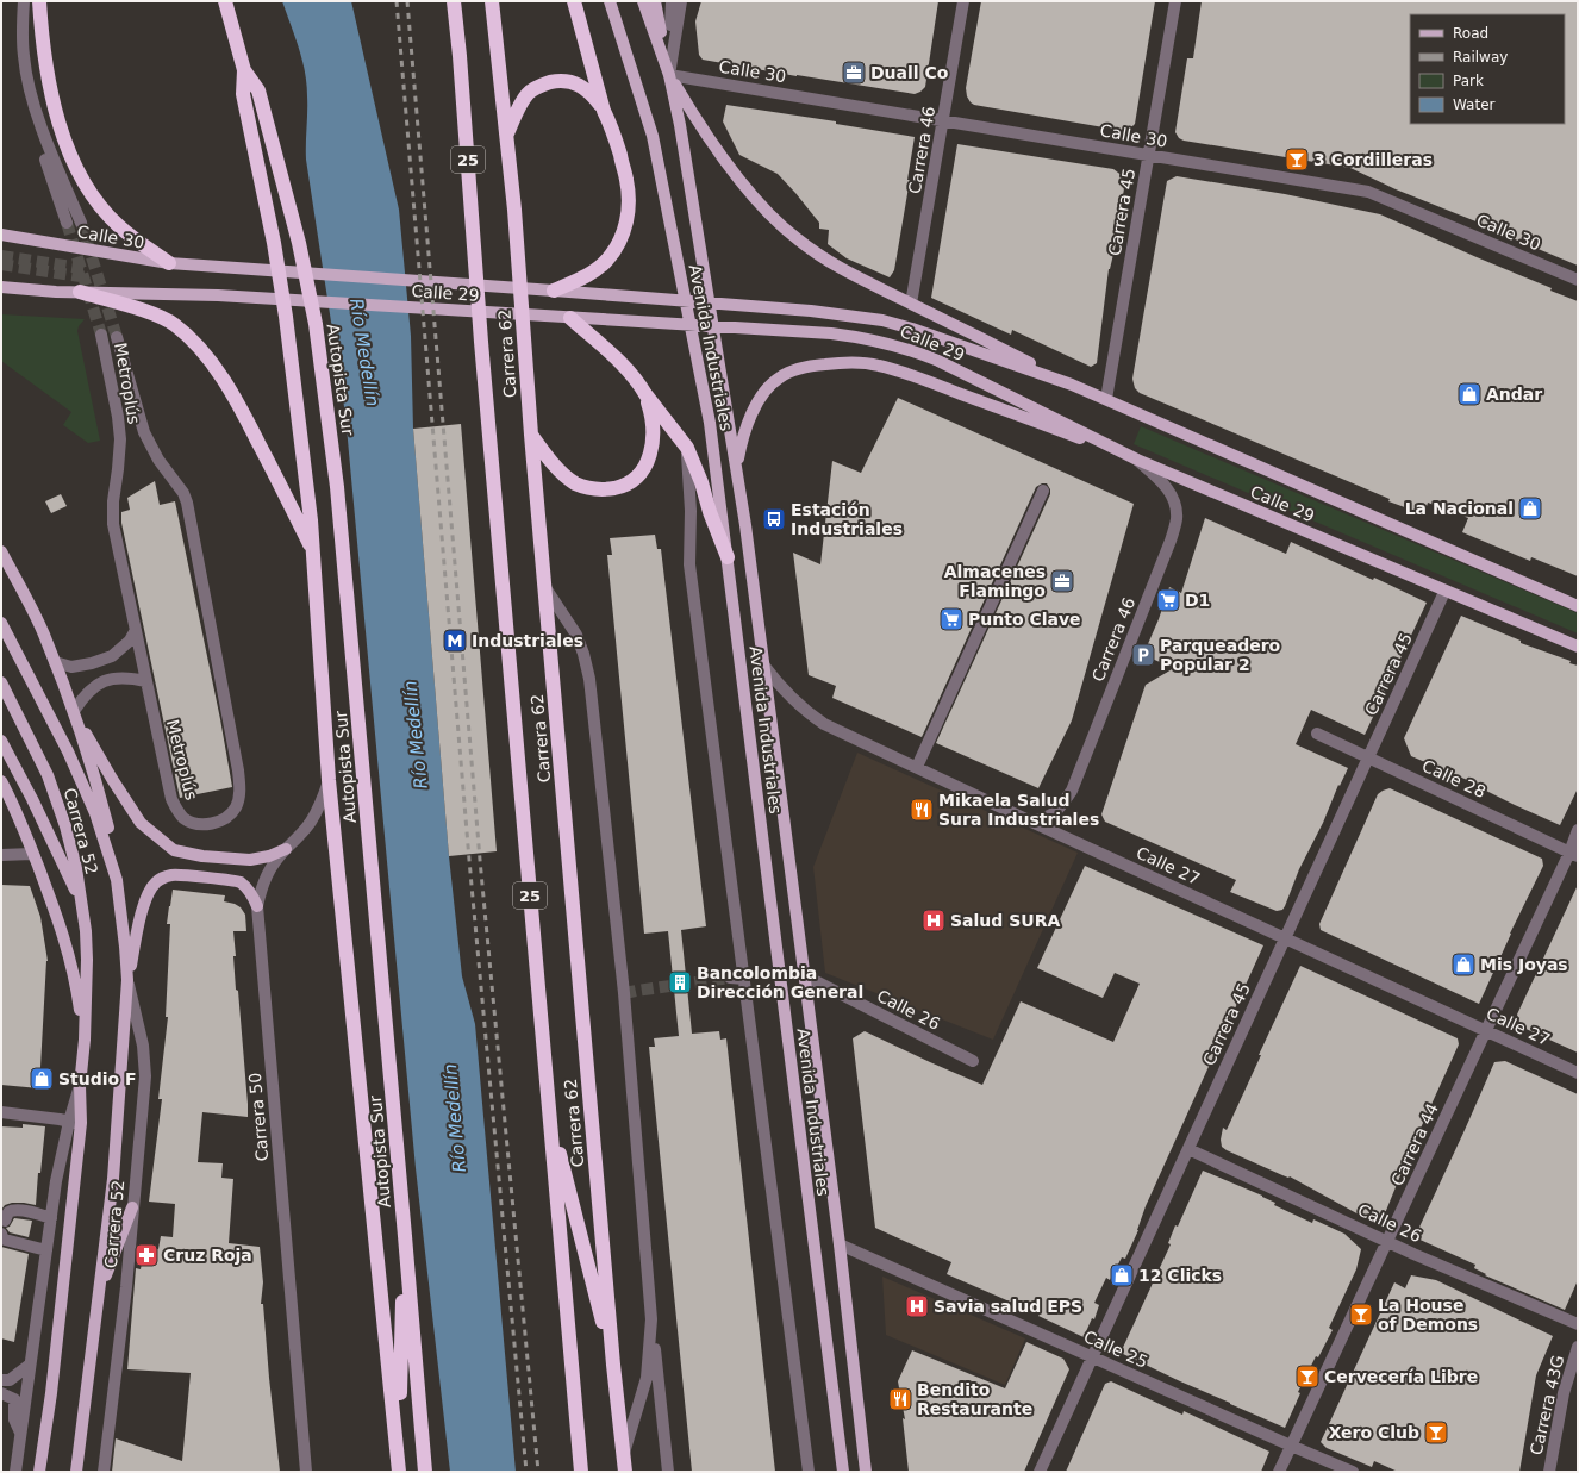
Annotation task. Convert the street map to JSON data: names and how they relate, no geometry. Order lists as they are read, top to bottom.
{
  "streets": {
    "highway": ["25", "Carrera 62", "Autopista Sur"],
    "main road": [
      "Calle 30",
      "Calle 29",
      "Avenida Industriales",
      "Carrera 52"
    ],
    "street": [
      "Carrera 46",
      "Carrera 45",
      "Metroplús",
      "Calle 28",
      "Calle 27",
      "Calle 26",
      "Carrera 50",
      "Carrera 44",
      "Calle 25",
      "Carrera 43G"
    ]
  },
  "crossings": [
    ["Calle 30", "Carrera 46"],
    ["Calle 30", "Carrera 45"],
    ["Calle 30", "Calle 29"],
    ["Calle 30", "Avenida Industriales"],
    ["Carrera 46", "Calle 29"],
    ["Carrera 46", "Calle 27"],
    ["Carrera 45", "Calle 29"],
    ["Carrera 45", "Calle 28"],
    ["Carrera 45", "Calle 27"],
    ["Carrera 45", "Calle 26"],
    ["Carrera 45", "Calle 25"],
    ["Avenida Industriales", "Calle 27"],
    ["Avenida Industriales", "Calle 26"],
    ["Avenida Industriales", "Calle 25"],
    ["Autopista Sur", "Carrera 50"],
    ["Calle 28", "Carrera 44"],
    ["Calle 27", "Carrera 44"],
    ["Calle 26", "Carrera 44"],
    ["Carrera 44", "Calle 25"]
  ],
  "water": ["Río Medellín"],
  "places": {
    "office": ["Duall Co", "Almacenes Flamingo"],
    "bar": [
      "3 Cordilleras",
      "La House of Demons",
      "Cervecería Libre",
      "Xero Club"
    ],
    "shop": [
      "Andar",
      "La Nacional",
      "Mis Joyas",
      "Studio F",
      "12 Clicks"
    ],
    "bus stop": ["Estación Industriales"],
    "supermarket": ["D1", "Punto Clave"],
    "metro station": ["Industriales"],
    "parking": ["Parqueadero Popular 2"],
    "restaurant": ["Mikaela Salud Sura Industriales", "Bendito Restaurante"],
    "hospital": ["Salud SURA", "Savia salud EPS"],
    "building": ["Bancolombia Dirección General"],
    "pharmacy": ["Cruz Roja"]
  },
  "legend": [
    "Road",
    "Railway",
    "Park",
    "Water"
  ]
}
